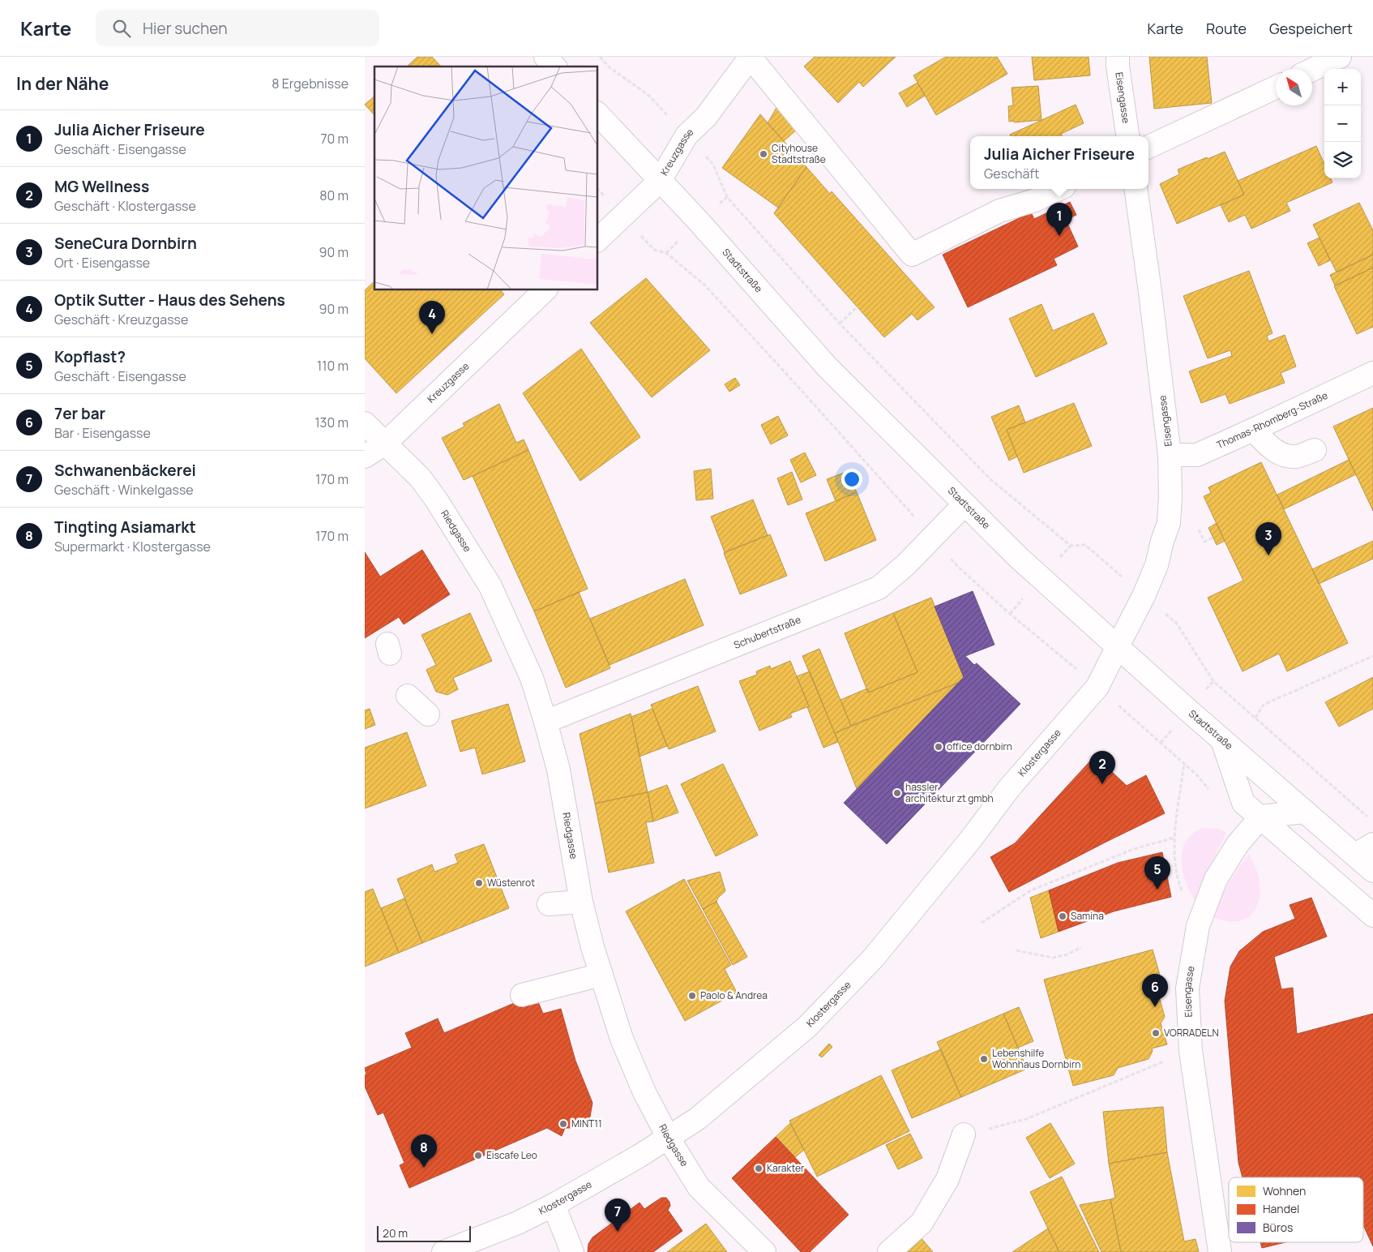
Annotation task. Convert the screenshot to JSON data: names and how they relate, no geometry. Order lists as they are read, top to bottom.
{
  "streets": {
    "street": [
      "Eisengasse",
      "Kreuzgasse",
      "Stadtstraße",
      "Thomas-Rhomberg-Straße",
      "Riedgasse",
      "Schubertstraße",
      "Klostergasse"
    ]
  },
  "crossings": [
    ["Eisengasse", "Stadtstraße"],
    ["Eisengasse", "Thomas-Rhomberg-Straße"],
    ["Eisengasse", "Klostergasse"],
    ["Kreuzgasse", "Stadtstraße"],
    ["Kreuzgasse", "Riedgasse"],
    ["Stadtstraße", "Schubertstraße"],
    ["Stadtstraße", "Klostergasse"],
    ["Riedgasse", "Schubertstraße"],
    ["Riedgasse", "Klostergasse"]
  ],
  "places": [
    "Cityhouse Stadtstraße",
    "office dornbirn",
    "hassler architektur zt gmbh",
    "Wüstenrot",
    "Samina",
    "Paolo & Andrea",
    "VORRADELN",
    "Lebenshilfe Wohnhaus Dornbirn",
    "MINT11",
    "Eiscafe Leo",
    "Karakter"
  ],
  "legend": ["Wohnen", "Handel", "Büros"],
  "scale_bar": "20 m",
  "north": "top left",
  "page": {
    "header": "Karte",
    "search": "Hier suchen",
    "nav": ["Karte", "Route", "Gespeichert"],
    "heading": ["In der Nähe", "8 Ergebnisse"],
    "map_buttons": ["+", "−"],
    "list": [
      {
        "mark": "1",
        "name": "Julia Aicher Friseure",
        "note": "Geschäft · Eisengasse",
        "value": "70 m"
      },
      {
        "mark": "2",
        "name": "MG Wellness",
        "note": "Geschäft · Klostergasse",
        "value": "80 m"
      },
      {
        "mark": "3",
        "name": "SeneCura Dornbirn",
        "note": "Ort · Eisengasse",
        "value": "90 m"
      },
      {
        "mark": "4",
        "name": "Optik Sutter - Haus des Sehens",
        "note": "Geschäft · Kreuzgasse",
        "value": "90 m"
      },
      {
        "mark": "5",
        "name": "Kopflast?",
        "note": "Geschäft · Eisengasse",
        "value": "110 m"
      },
      {
        "mark": "6",
        "name": "7er bar",
        "note": "Bar · Eisengasse",
        "value": "130 m"
      },
      {
        "mark": "7",
        "name": "Schwanenbäckerei",
        "note": "Geschäft · Winkelgasse",
        "value": "170 m"
      },
      {
        "mark": "8",
        "name": "Tingting Asiamarkt",
        "note": "Supermarkt · Klostergasse",
        "value": "170 m"
      }
    ],
    "popup": ["Julia Aicher Friseure", "Geschäft"],
    "pins": [
      "1",
      "4",
      "3",
      "2",
      "5",
      "6",
      "8",
      "7"
    ],
    "scale": "20 m"
  }
}
